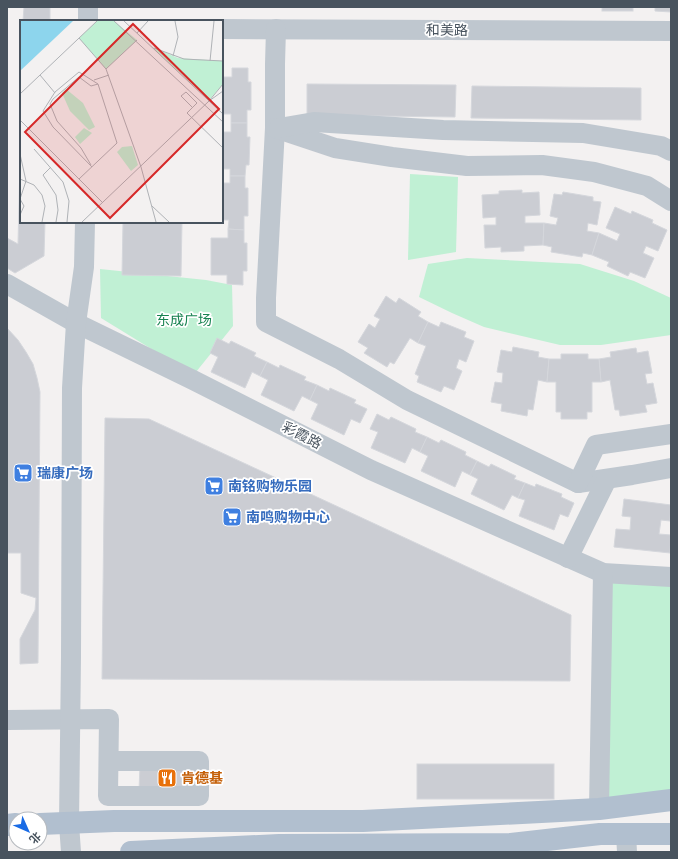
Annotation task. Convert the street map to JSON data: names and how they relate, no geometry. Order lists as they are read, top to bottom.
{
  "streets": {
    "street": ["和美路", "彩霞路"]
  },
  "parks": ["东成广场"],
  "places": {
    "supermarket": ["瑞康广场", "南铭购物乐园", "南鸣购物中心"],
    "restaurant": ["肯德基"]
  },
  "north": "bottom right"
}
